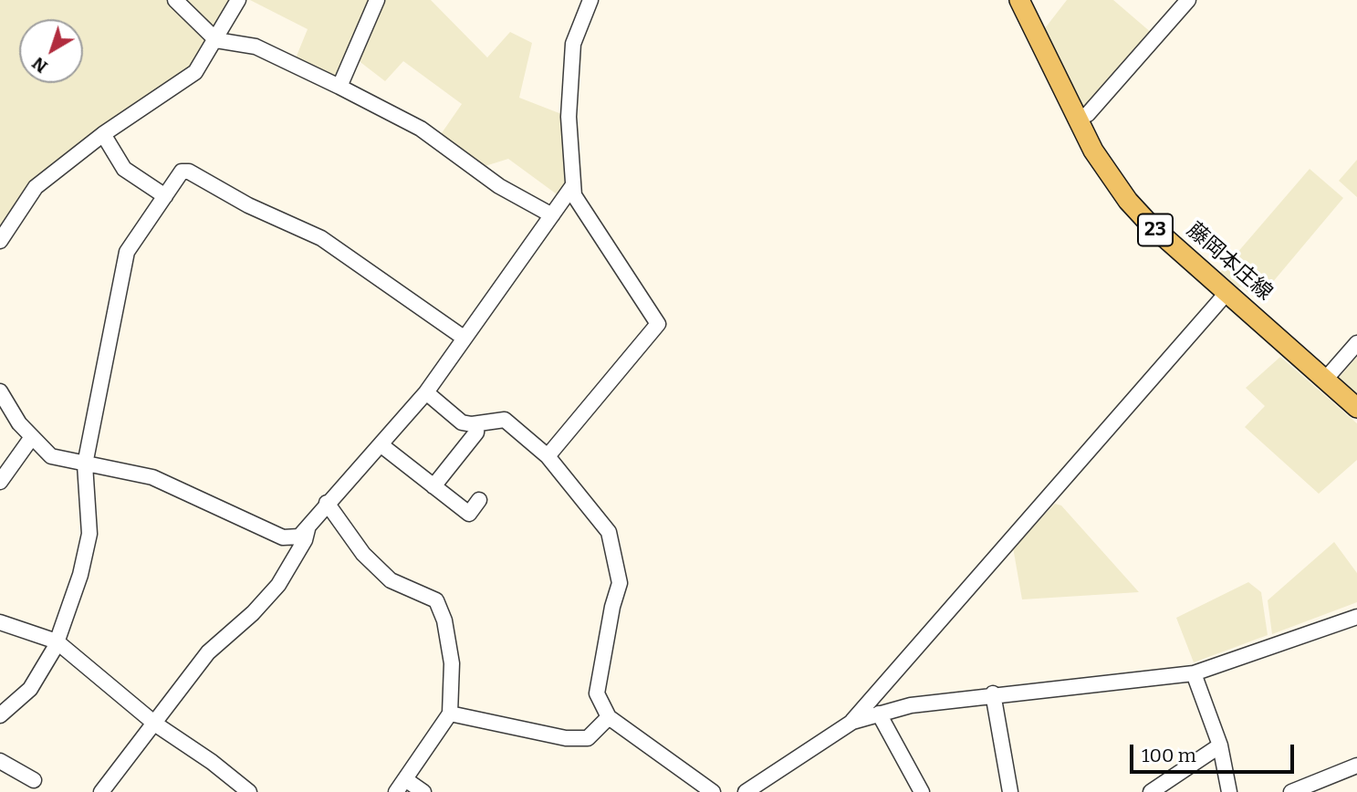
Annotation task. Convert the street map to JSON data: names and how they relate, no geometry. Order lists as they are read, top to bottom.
{
  "streets": {
    "main road": ["23", "藤岡本庄線"]
  },
  "scale_bar": "100 m",
  "north": "bottom left"
}
